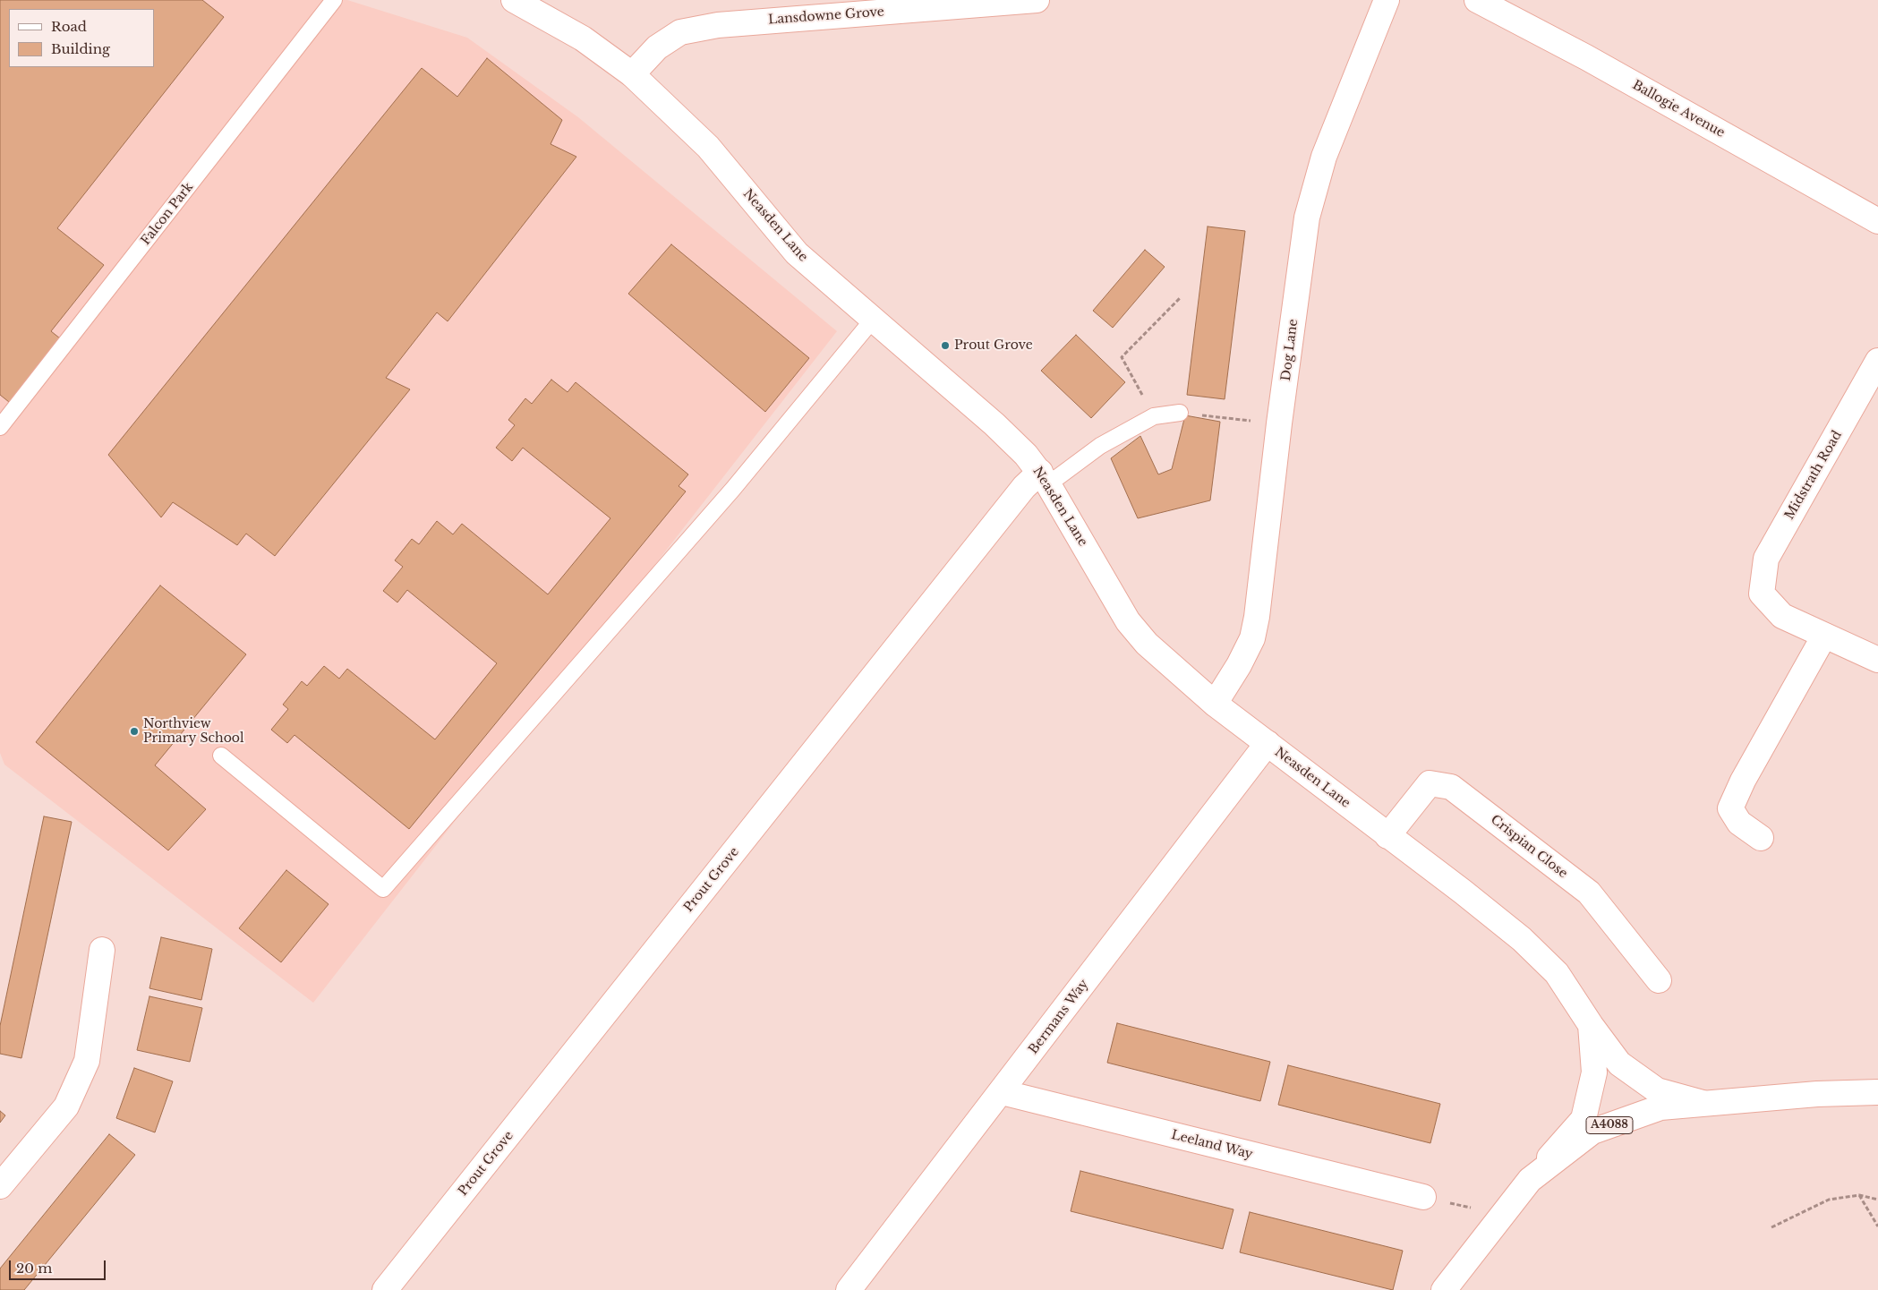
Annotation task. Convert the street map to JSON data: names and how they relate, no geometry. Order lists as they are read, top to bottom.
{
  "streets": {
    "street": [
      "Lansdowne Grove",
      "Ballogie Avenue",
      "Neasden Lane",
      "Dog Lane",
      "Midstrath Road",
      "Crispian Close",
      "Prout Grove",
      "Bermans Way",
      "A4088",
      "Leeland Way"
    ],
    "lane": ["Falcon Park"]
  },
  "crossings": [
    ["Lansdowne Grove", "Neasden Lane"],
    ["Neasden Lane", "Dog Lane"],
    ["Neasden Lane", "Crispian Close"],
    ["Neasden Lane", "Prout Grove"],
    ["Neasden Lane", "Bermans Way"],
    ["Neasden Lane", "A4088"],
    ["Bermans Way", "Leeland Way"]
  ],
  "places": ["Prout Grove", "Northview Primary School"],
  "legend": ["Road", "Building"],
  "scale_bar": "20 m"
}
